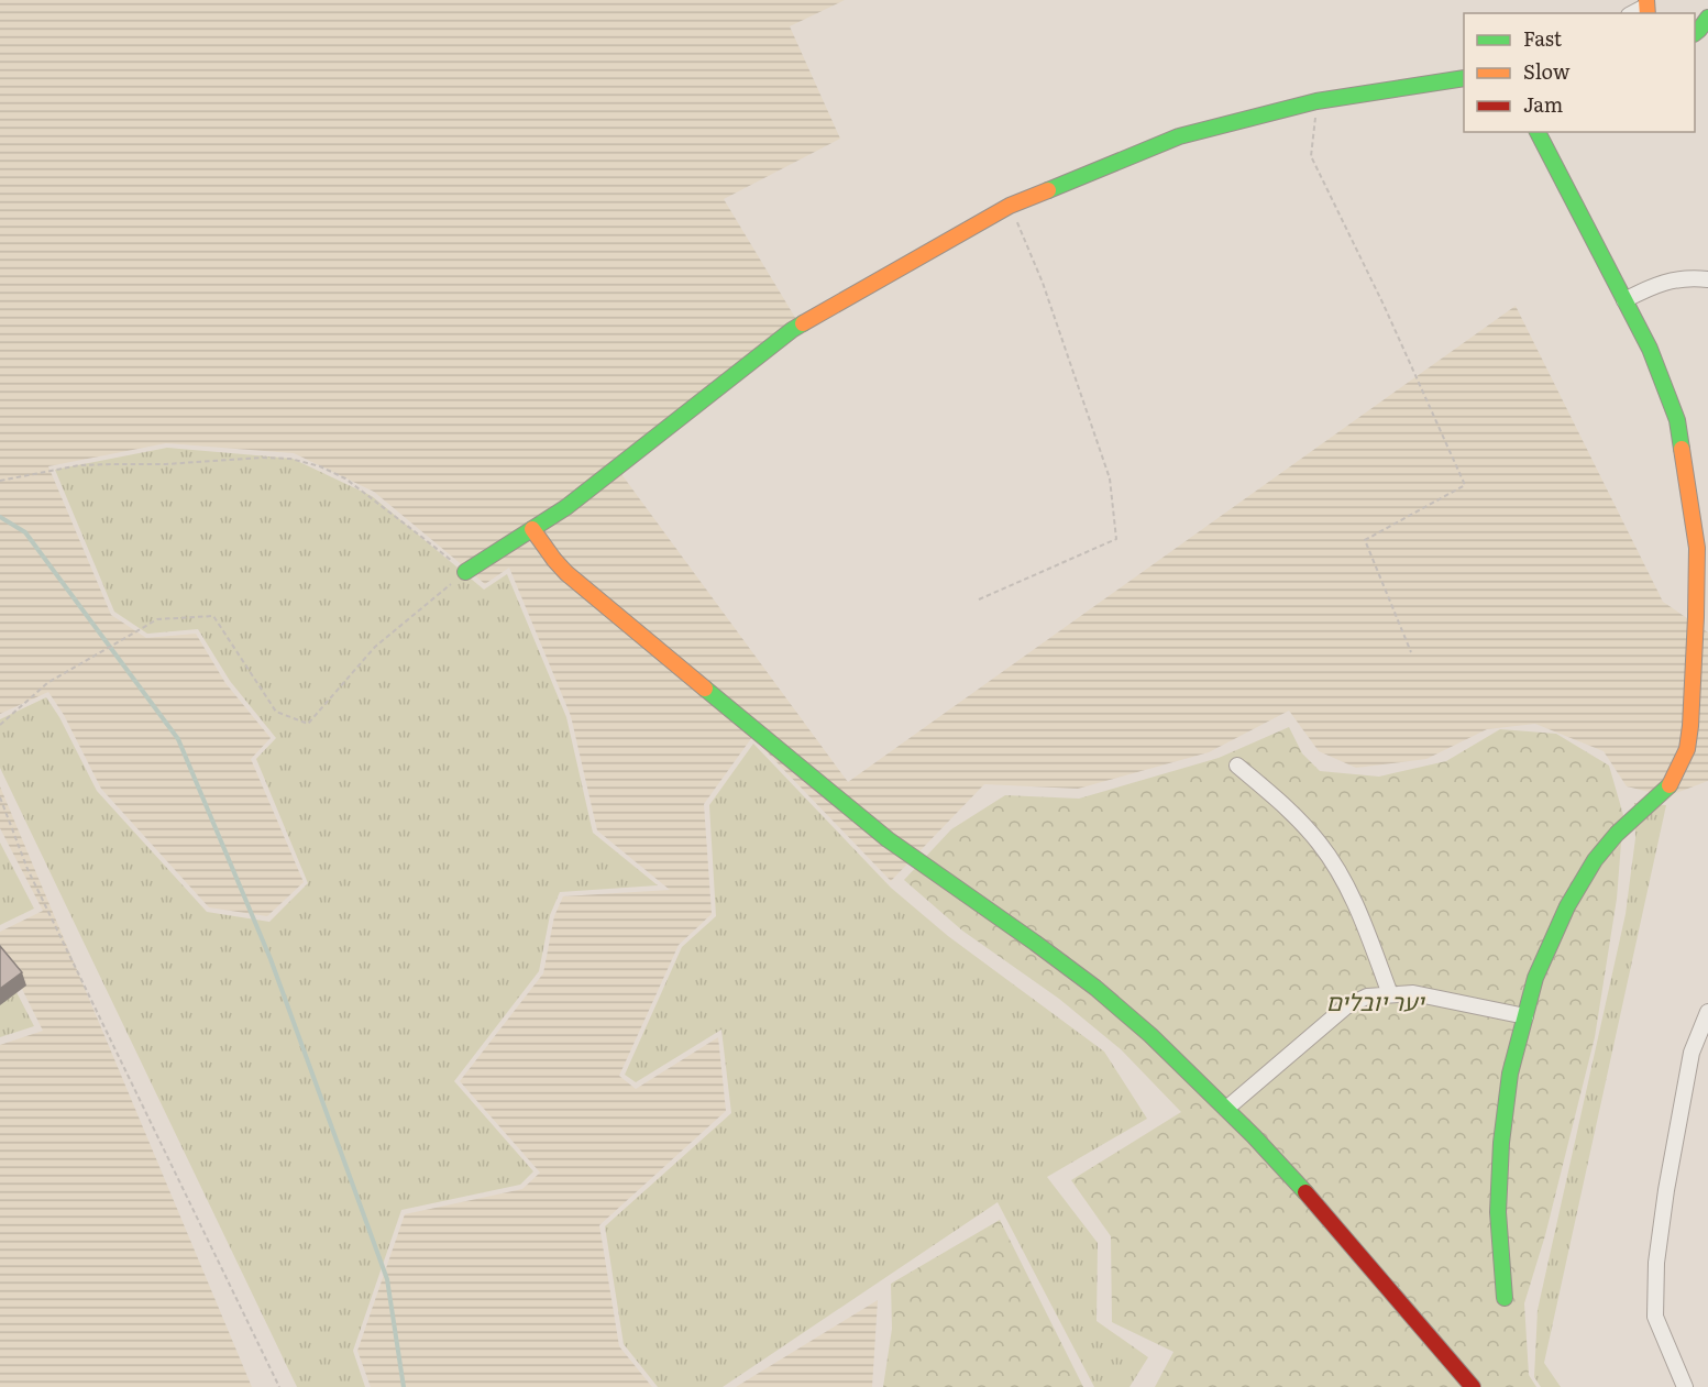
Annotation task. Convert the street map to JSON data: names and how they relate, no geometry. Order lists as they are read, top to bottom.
{
  "parks": ["יער יובלים"],
  "legend": ["Fast", "Slow", "Jam"]
}
